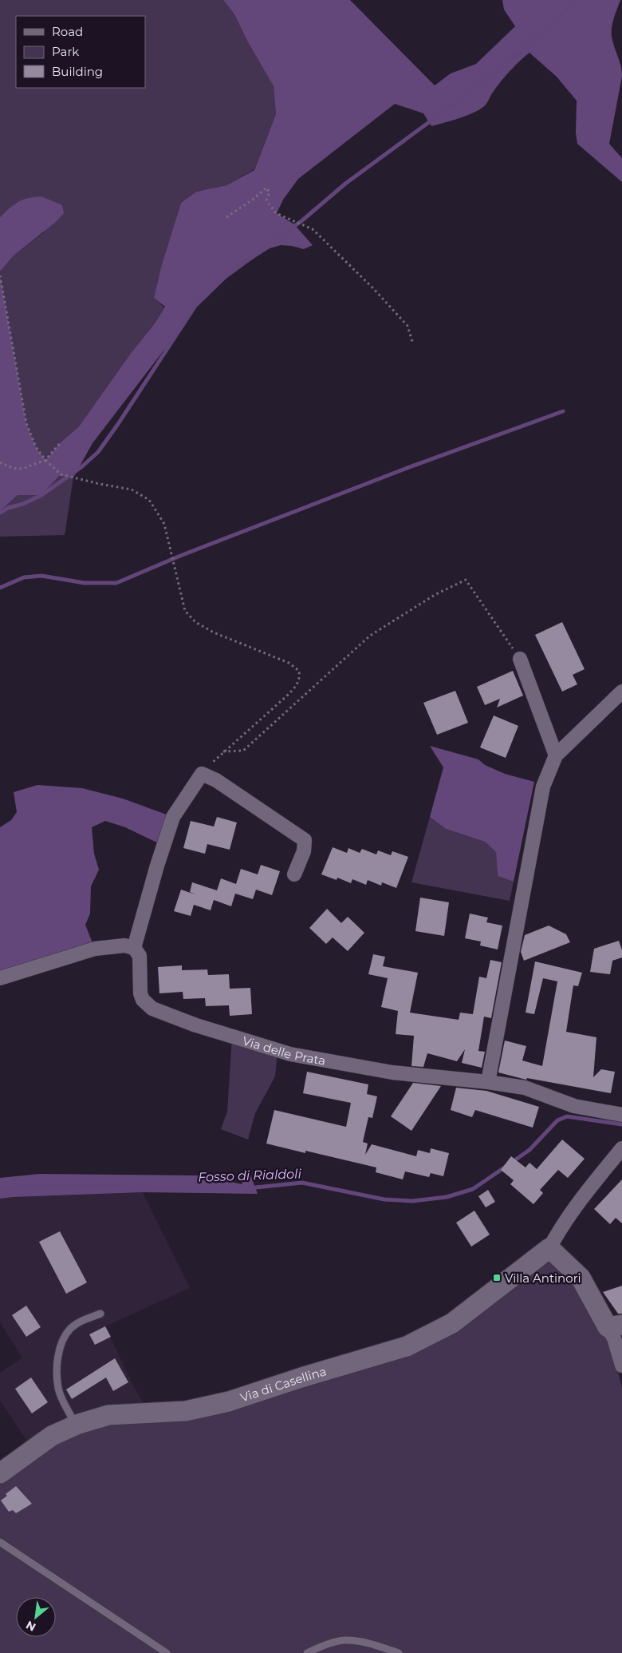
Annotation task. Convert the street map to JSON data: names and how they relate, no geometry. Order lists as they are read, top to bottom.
{
  "streets": {
    "street": ["Via delle Prata", "Via di Casellina"]
  },
  "water": ["Fosso di Rialdoli"],
  "places": {
    "transit": ["Villa Antinori"]
  },
  "legend": ["Road", "Park", "Building"],
  "north": "bottom left"
}
